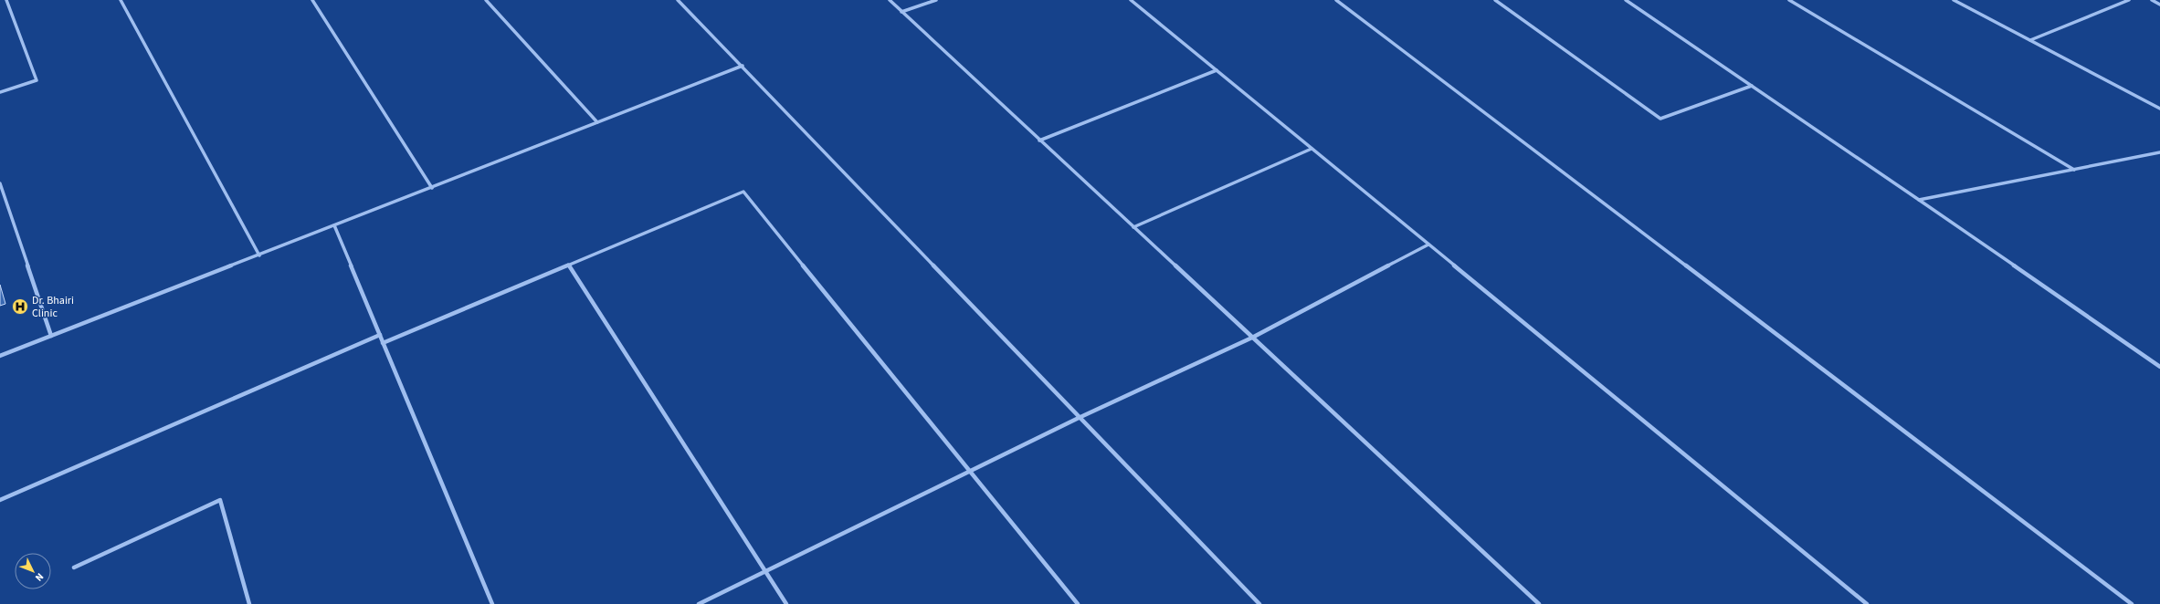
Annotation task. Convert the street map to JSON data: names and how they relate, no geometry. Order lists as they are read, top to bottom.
{
  "places": {
    "hospital": ["Dr. Bhairi Clinic"]
  },
  "north": "bottom right"
}
